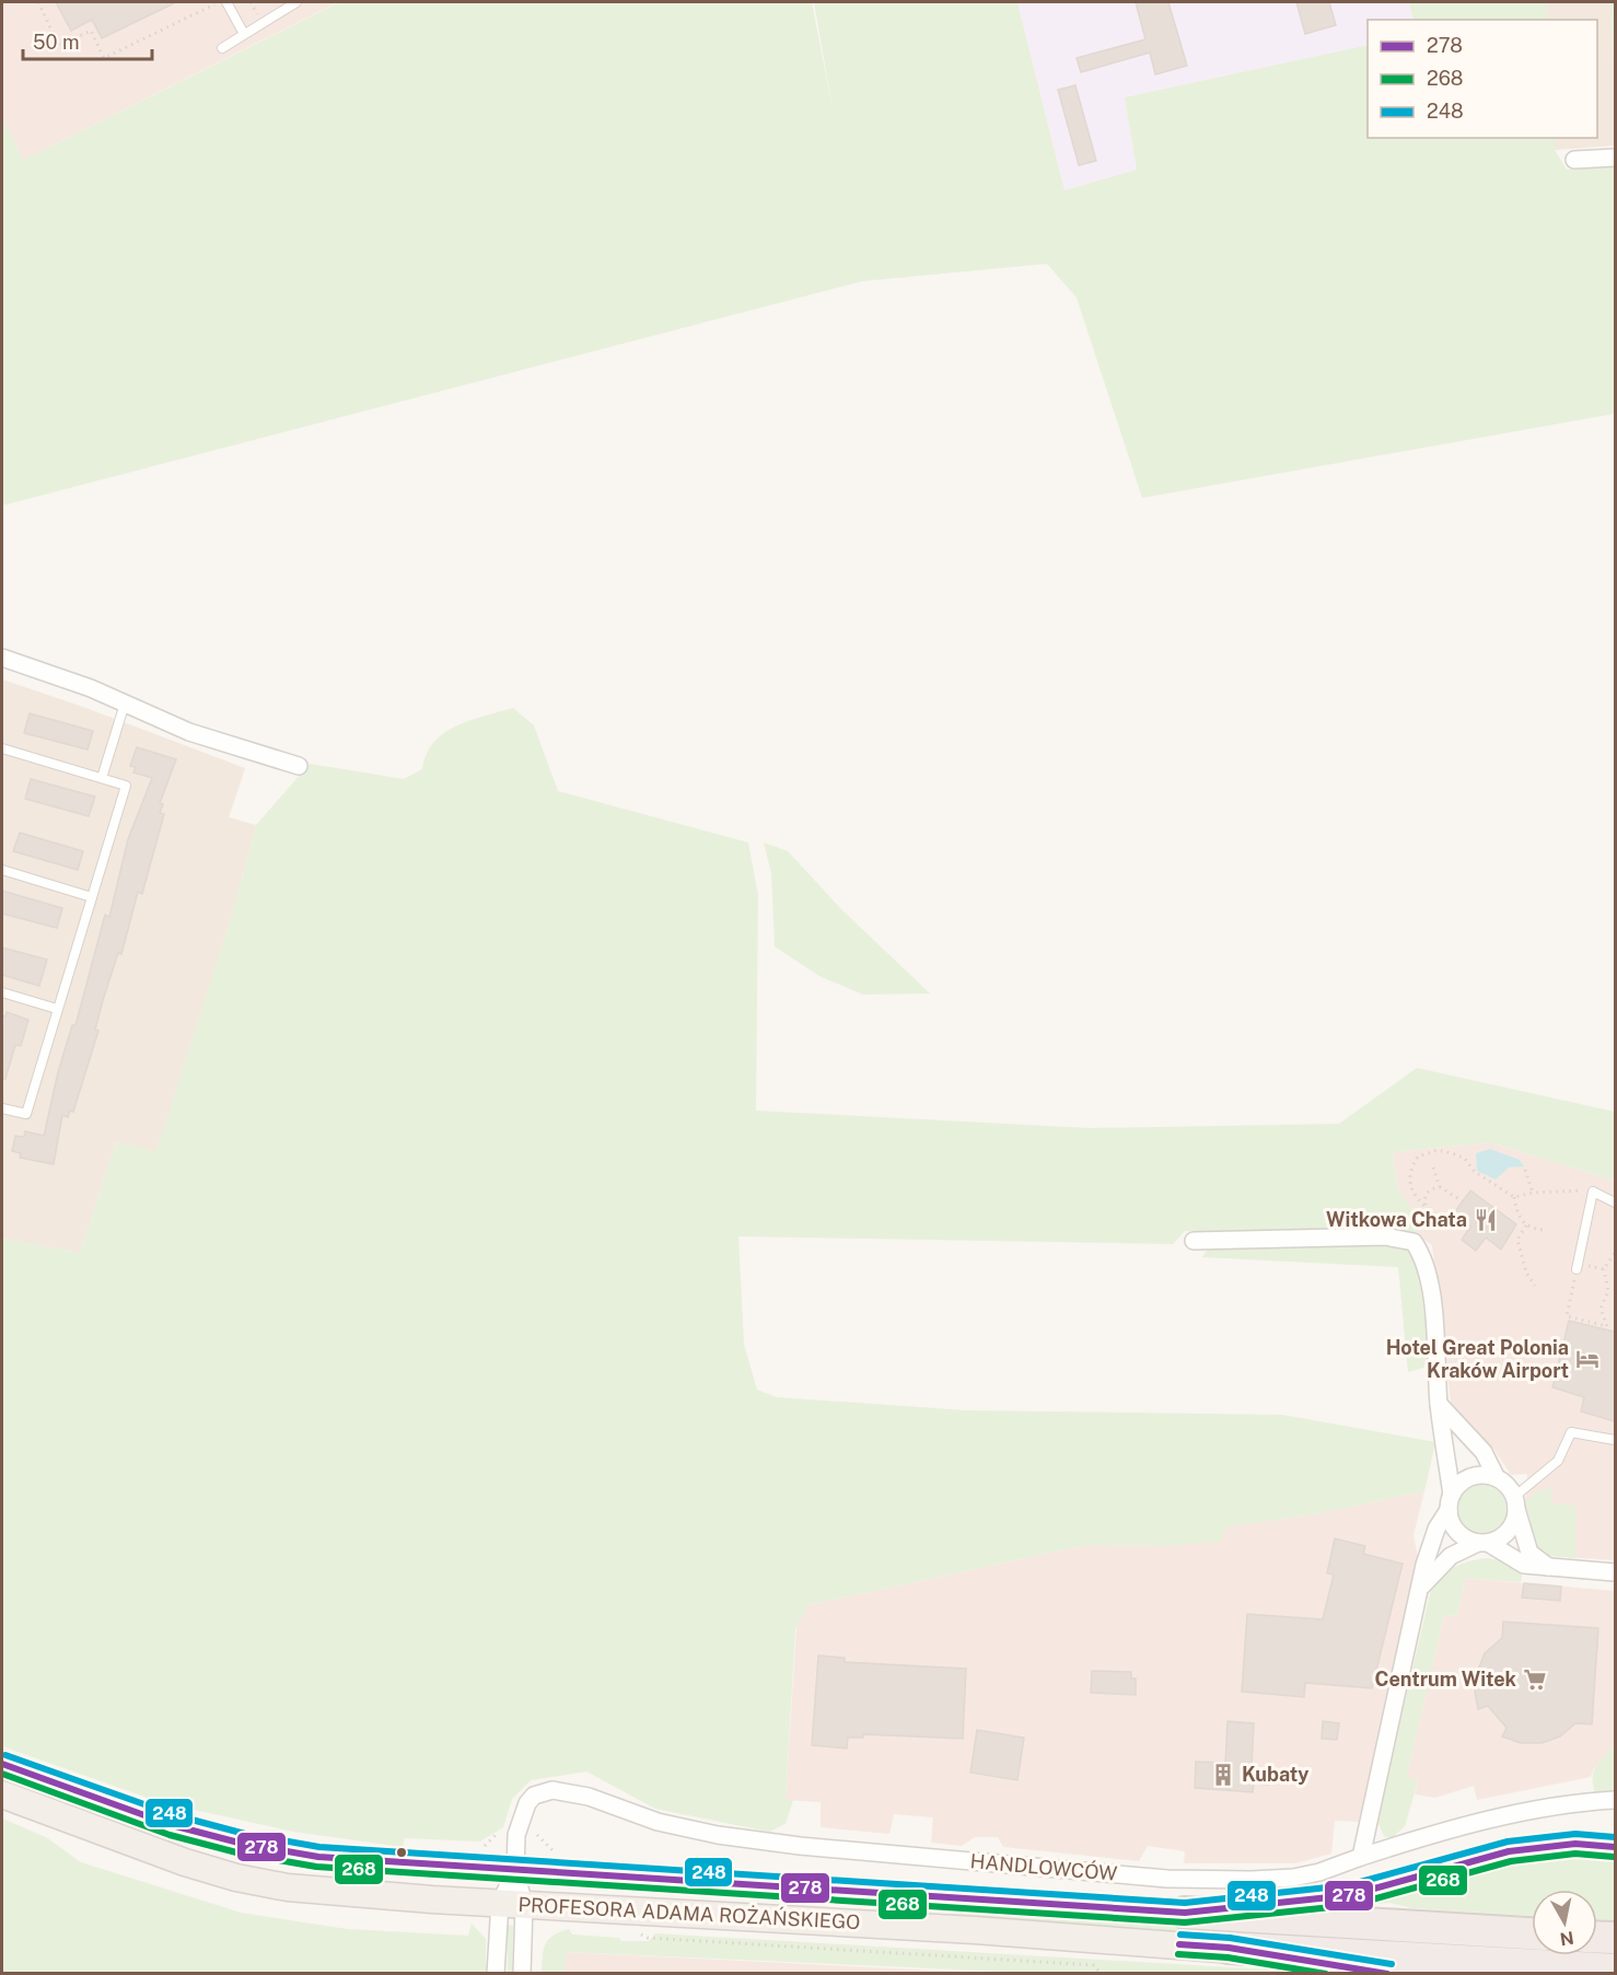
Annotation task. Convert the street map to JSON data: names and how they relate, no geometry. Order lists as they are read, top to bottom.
{
  "streets": {
    "main road": ["PROFESORA ADAMA ROŻAŃSKIEGO"],
    "street": ["HANDLOWCÓW"]
  },
  "crossings": [
    ["HANDLOWCÓW", "PROFESORA ADAMA ROŻAŃSKIEGO"]
  ],
  "places": {
    "restaurant": ["Witkowa Chata"],
    "hotel": ["Hotel Great Polonia Kraków Airport"],
    "supermarket": ["Centrum Witek"],
    "building": ["Kubaty"]
  },
  "lines": ["transit line 248", "transit line 278", "transit line 268"],
  "legend": ["278", "268", "248"],
  "scale_bar": "50 m",
  "north": "bottom"
}
